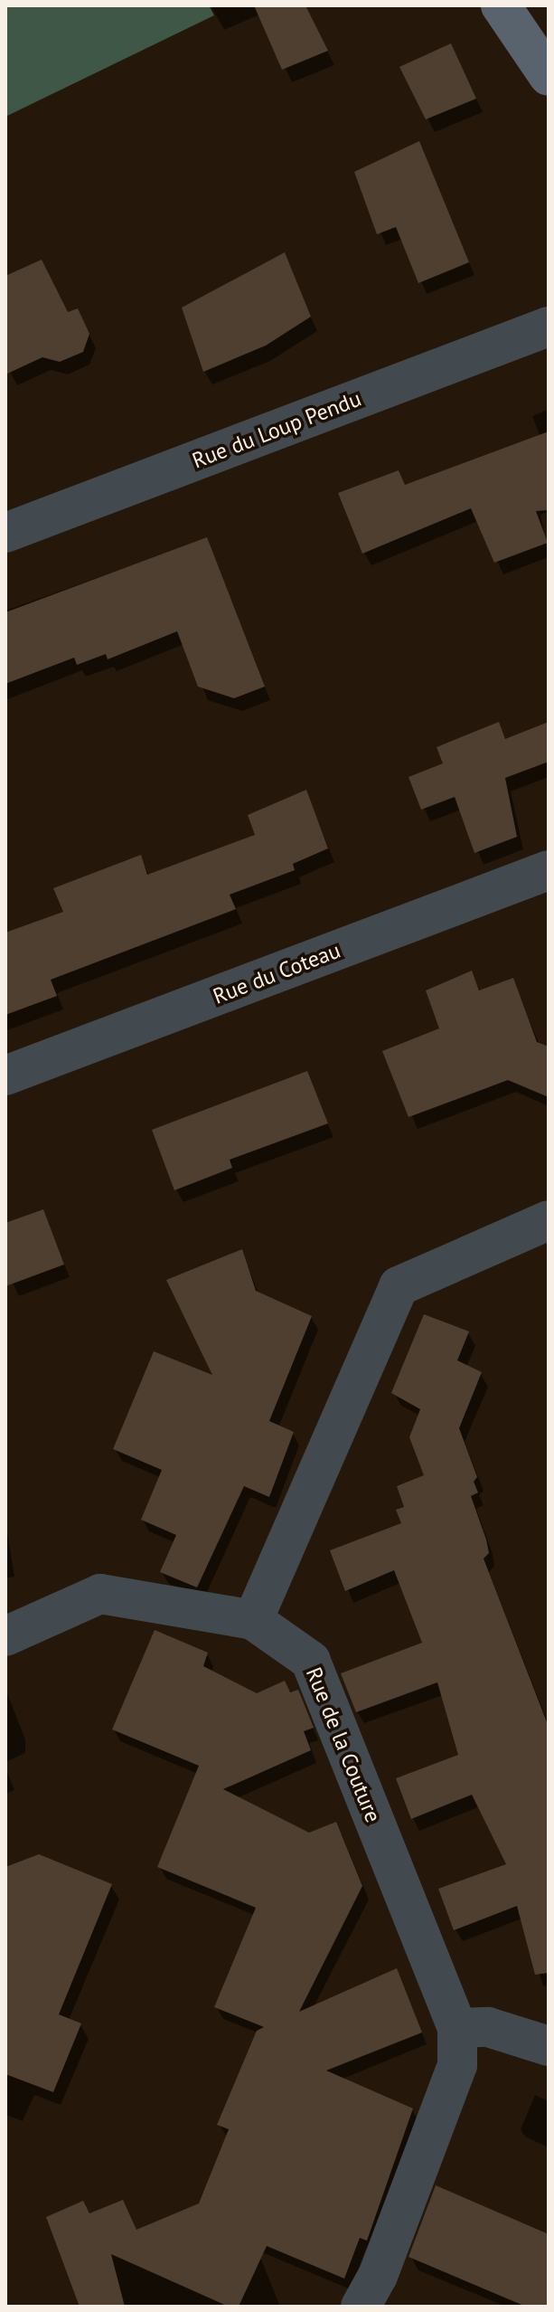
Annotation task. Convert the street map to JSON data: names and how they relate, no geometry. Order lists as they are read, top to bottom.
{
  "streets": {
    "street": ["Rue du Loup Pendu", "Rue du Coteau", "Rue de la Couture"]
  }
}
